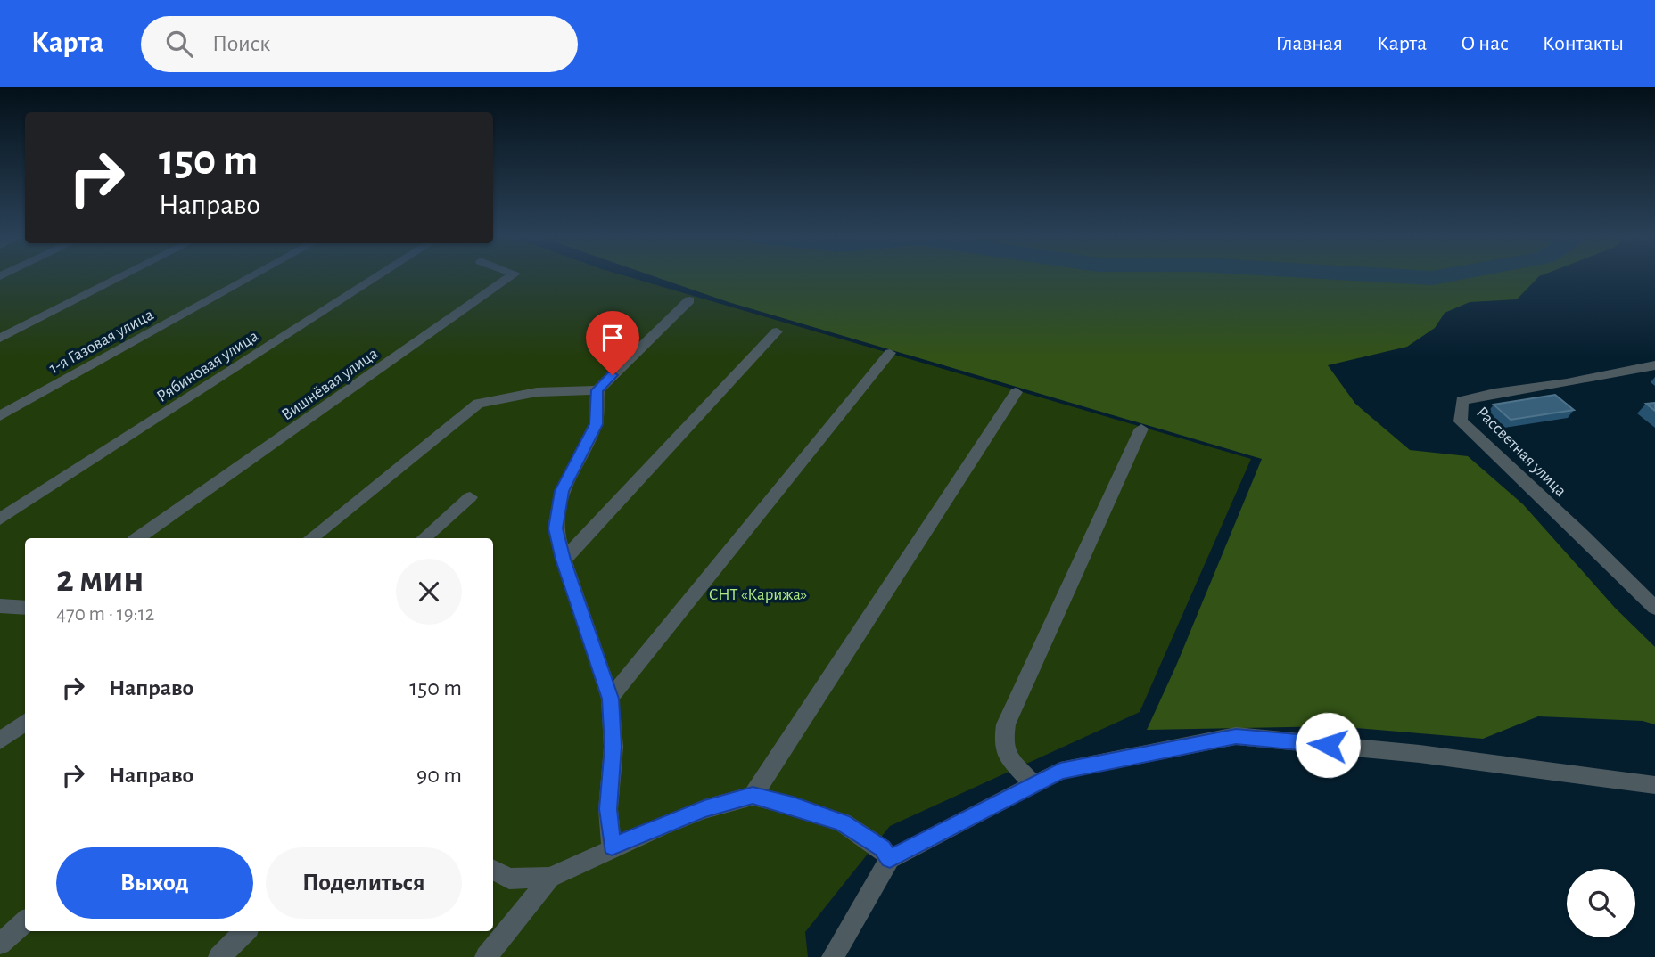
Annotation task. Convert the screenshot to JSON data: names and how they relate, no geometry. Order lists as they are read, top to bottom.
{
  "streets": {
    "street": [
      "1-я Газовая улица",
      "Рябиновая улица",
      "Вишнёвая улица",
      "Рассветная улица"
    ]
  },
  "parks": ["СНТ «Карижа»"],
  "page": {
    "header": "Карта",
    "search": "Поиск",
    "nav": [
      "Главная",
      "Карта",
      "О нас",
      "Контакты"
    ],
    "turn": ["150 m", "Направо"],
    "heading": ["2 мин", "470 m · 19:12"],
    "list": [
      {
        "name": "Направо",
        "value": "150 m"
      },
      {
        "name": "Направо",
        "value": "90 m"
      }
    ],
    "buttons": ["Выход", "Поделиться"]
  }
}
